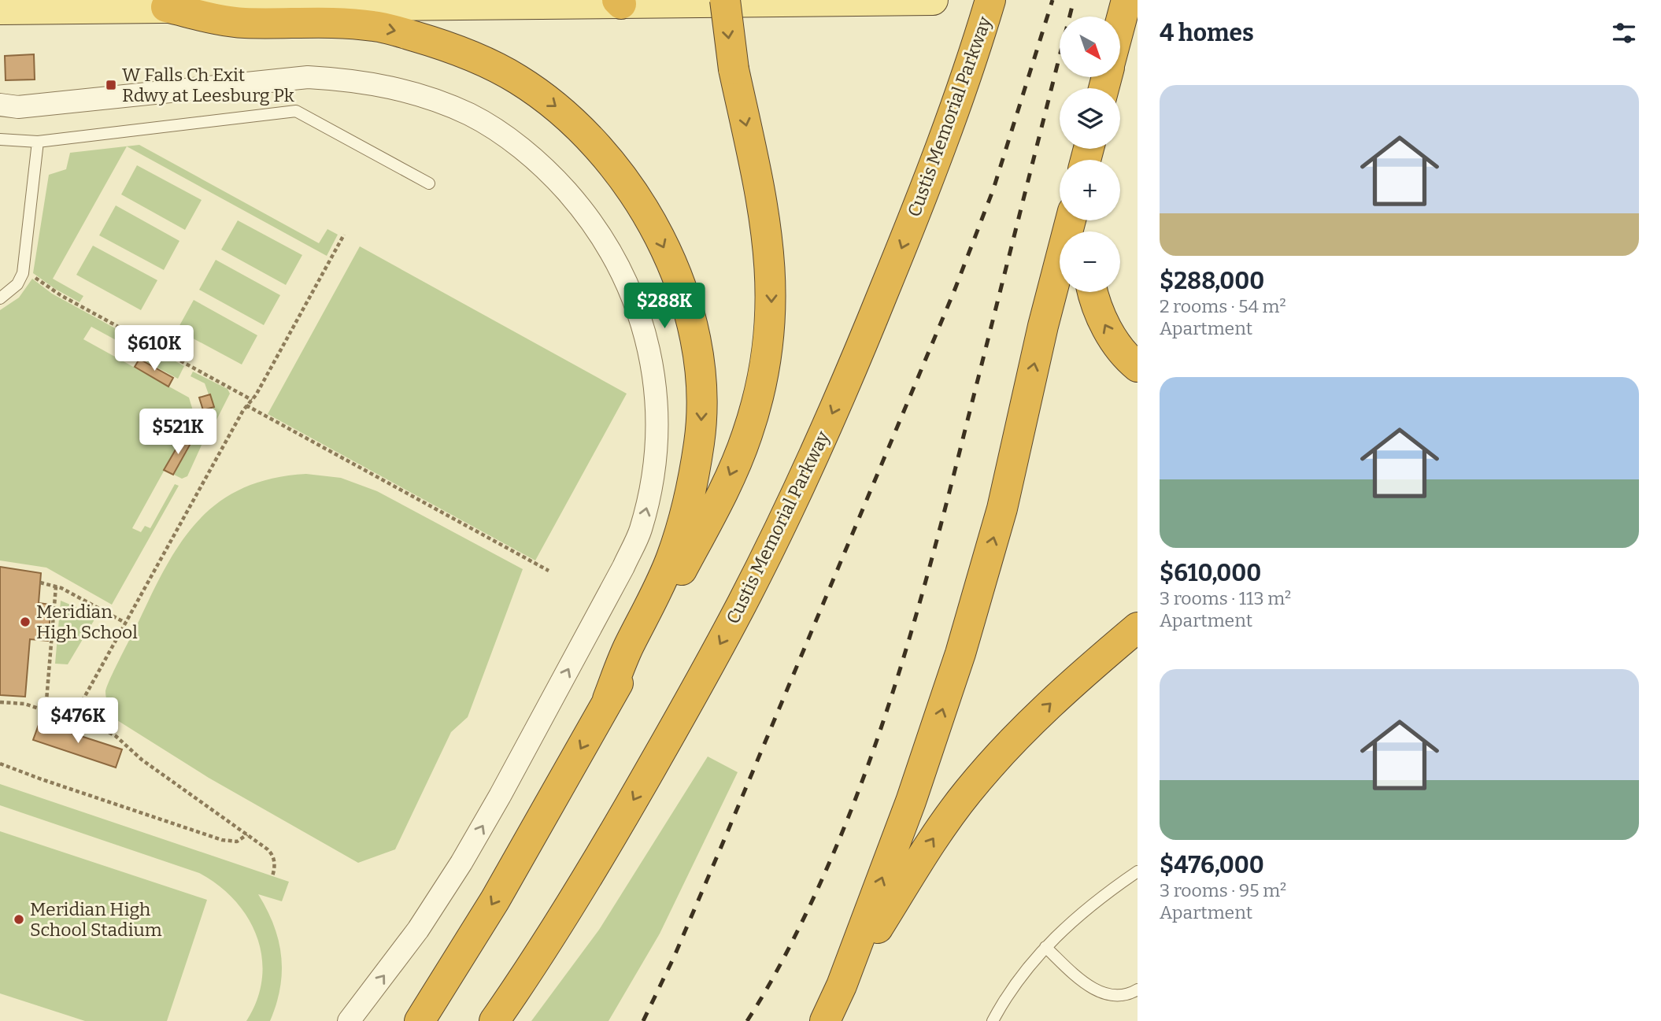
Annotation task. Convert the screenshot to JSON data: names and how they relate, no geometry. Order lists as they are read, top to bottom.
{
  "streets": {
    "highway": ["Custis Memorial Parkway"]
  },
  "places": {
    "transit": ["W Falls Ch Exit Rdwy at Leesburg Pk"],
    "other": ["Meridian High School", "Meridian High School Stadium"]
  },
  "north": "bottom right",
  "page": {
    "heading": "4 homes",
    "map_buttons": ["+", "−"],
    "list": [
      {
        "name": "$288,000",
        "note": "2 rooms · 54 m² · Apartment"
      },
      {
        "name": "$610,000",
        "note": "3 rooms · 113 m² · Apartment"
      },
      {
        "name": "$476,000",
        "note": "3 rooms · 95 m² · Apartment"
      }
    ],
    "price": [
      "$288K",
      "$610K",
      "$521K",
      "$476K"
    ]
  }
}
